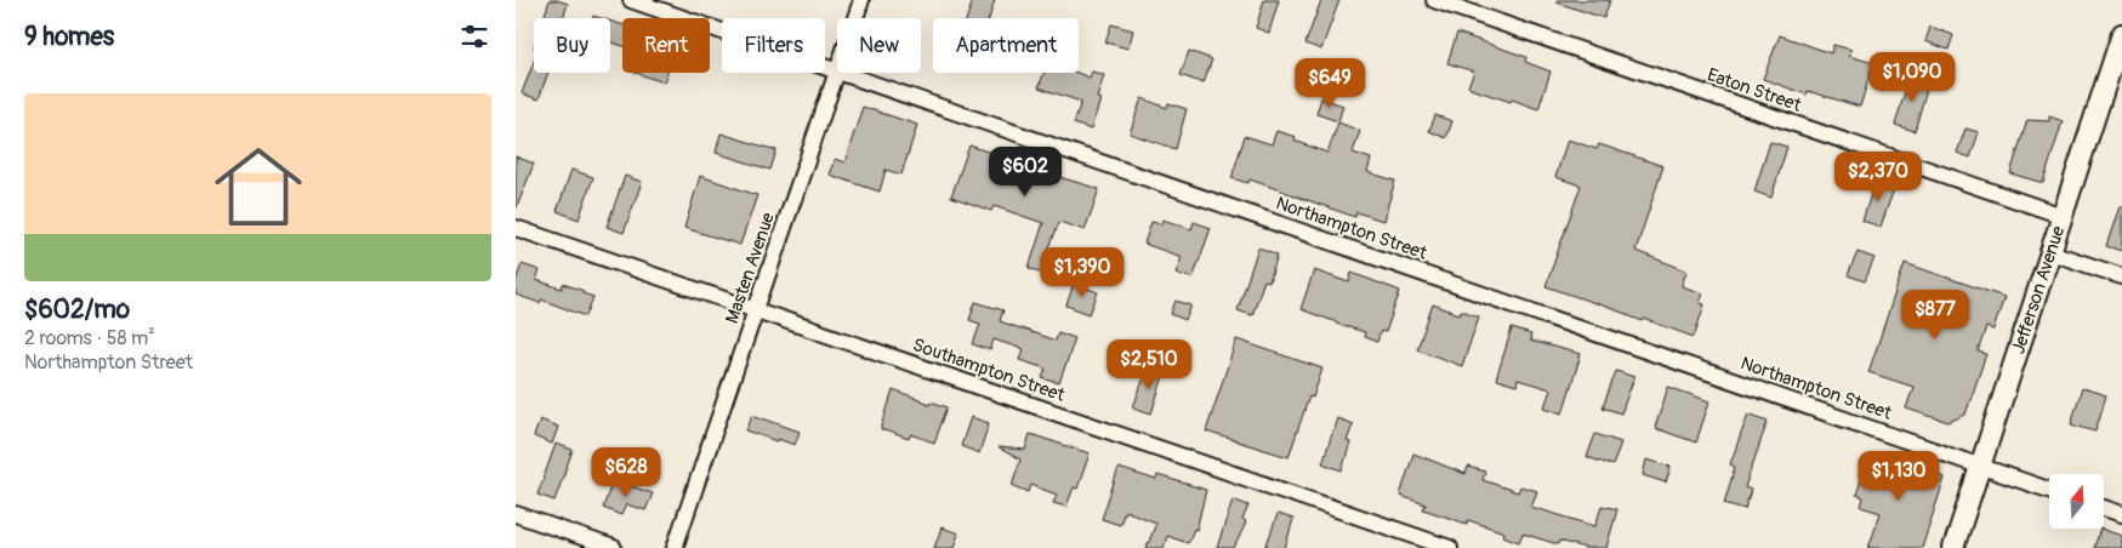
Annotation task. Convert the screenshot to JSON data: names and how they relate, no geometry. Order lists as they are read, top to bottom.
{
  "streets": {
    "street": [
      "Eaton Street",
      "Northampton Street",
      "Masten Avenue",
      "Jefferson Avenue",
      "Southampton Street"
    ]
  },
  "crossings": [
    ["Eaton Street", "Jefferson Avenue"],
    ["Northampton Street", "Jefferson Avenue"],
    ["Masten Avenue", "Southampton Street"]
  ],
  "north": "top",
  "page": {
    "heading": "9 homes",
    "chip": [
      "Buy",
      "Rent",
      "Filters",
      "New",
      "Apartment"
    ],
    "price": [
      "$1,090",
      "$649",
      "$602",
      "$2,370",
      "$1,390",
      "$877",
      "$2,510",
      "$628",
      "$1,130"
    ],
    "list": [
      {
        "name": "$602/mo",
        "note": "2 rooms · 58 m² · Northampton Street"
      }
    ]
  }
}
